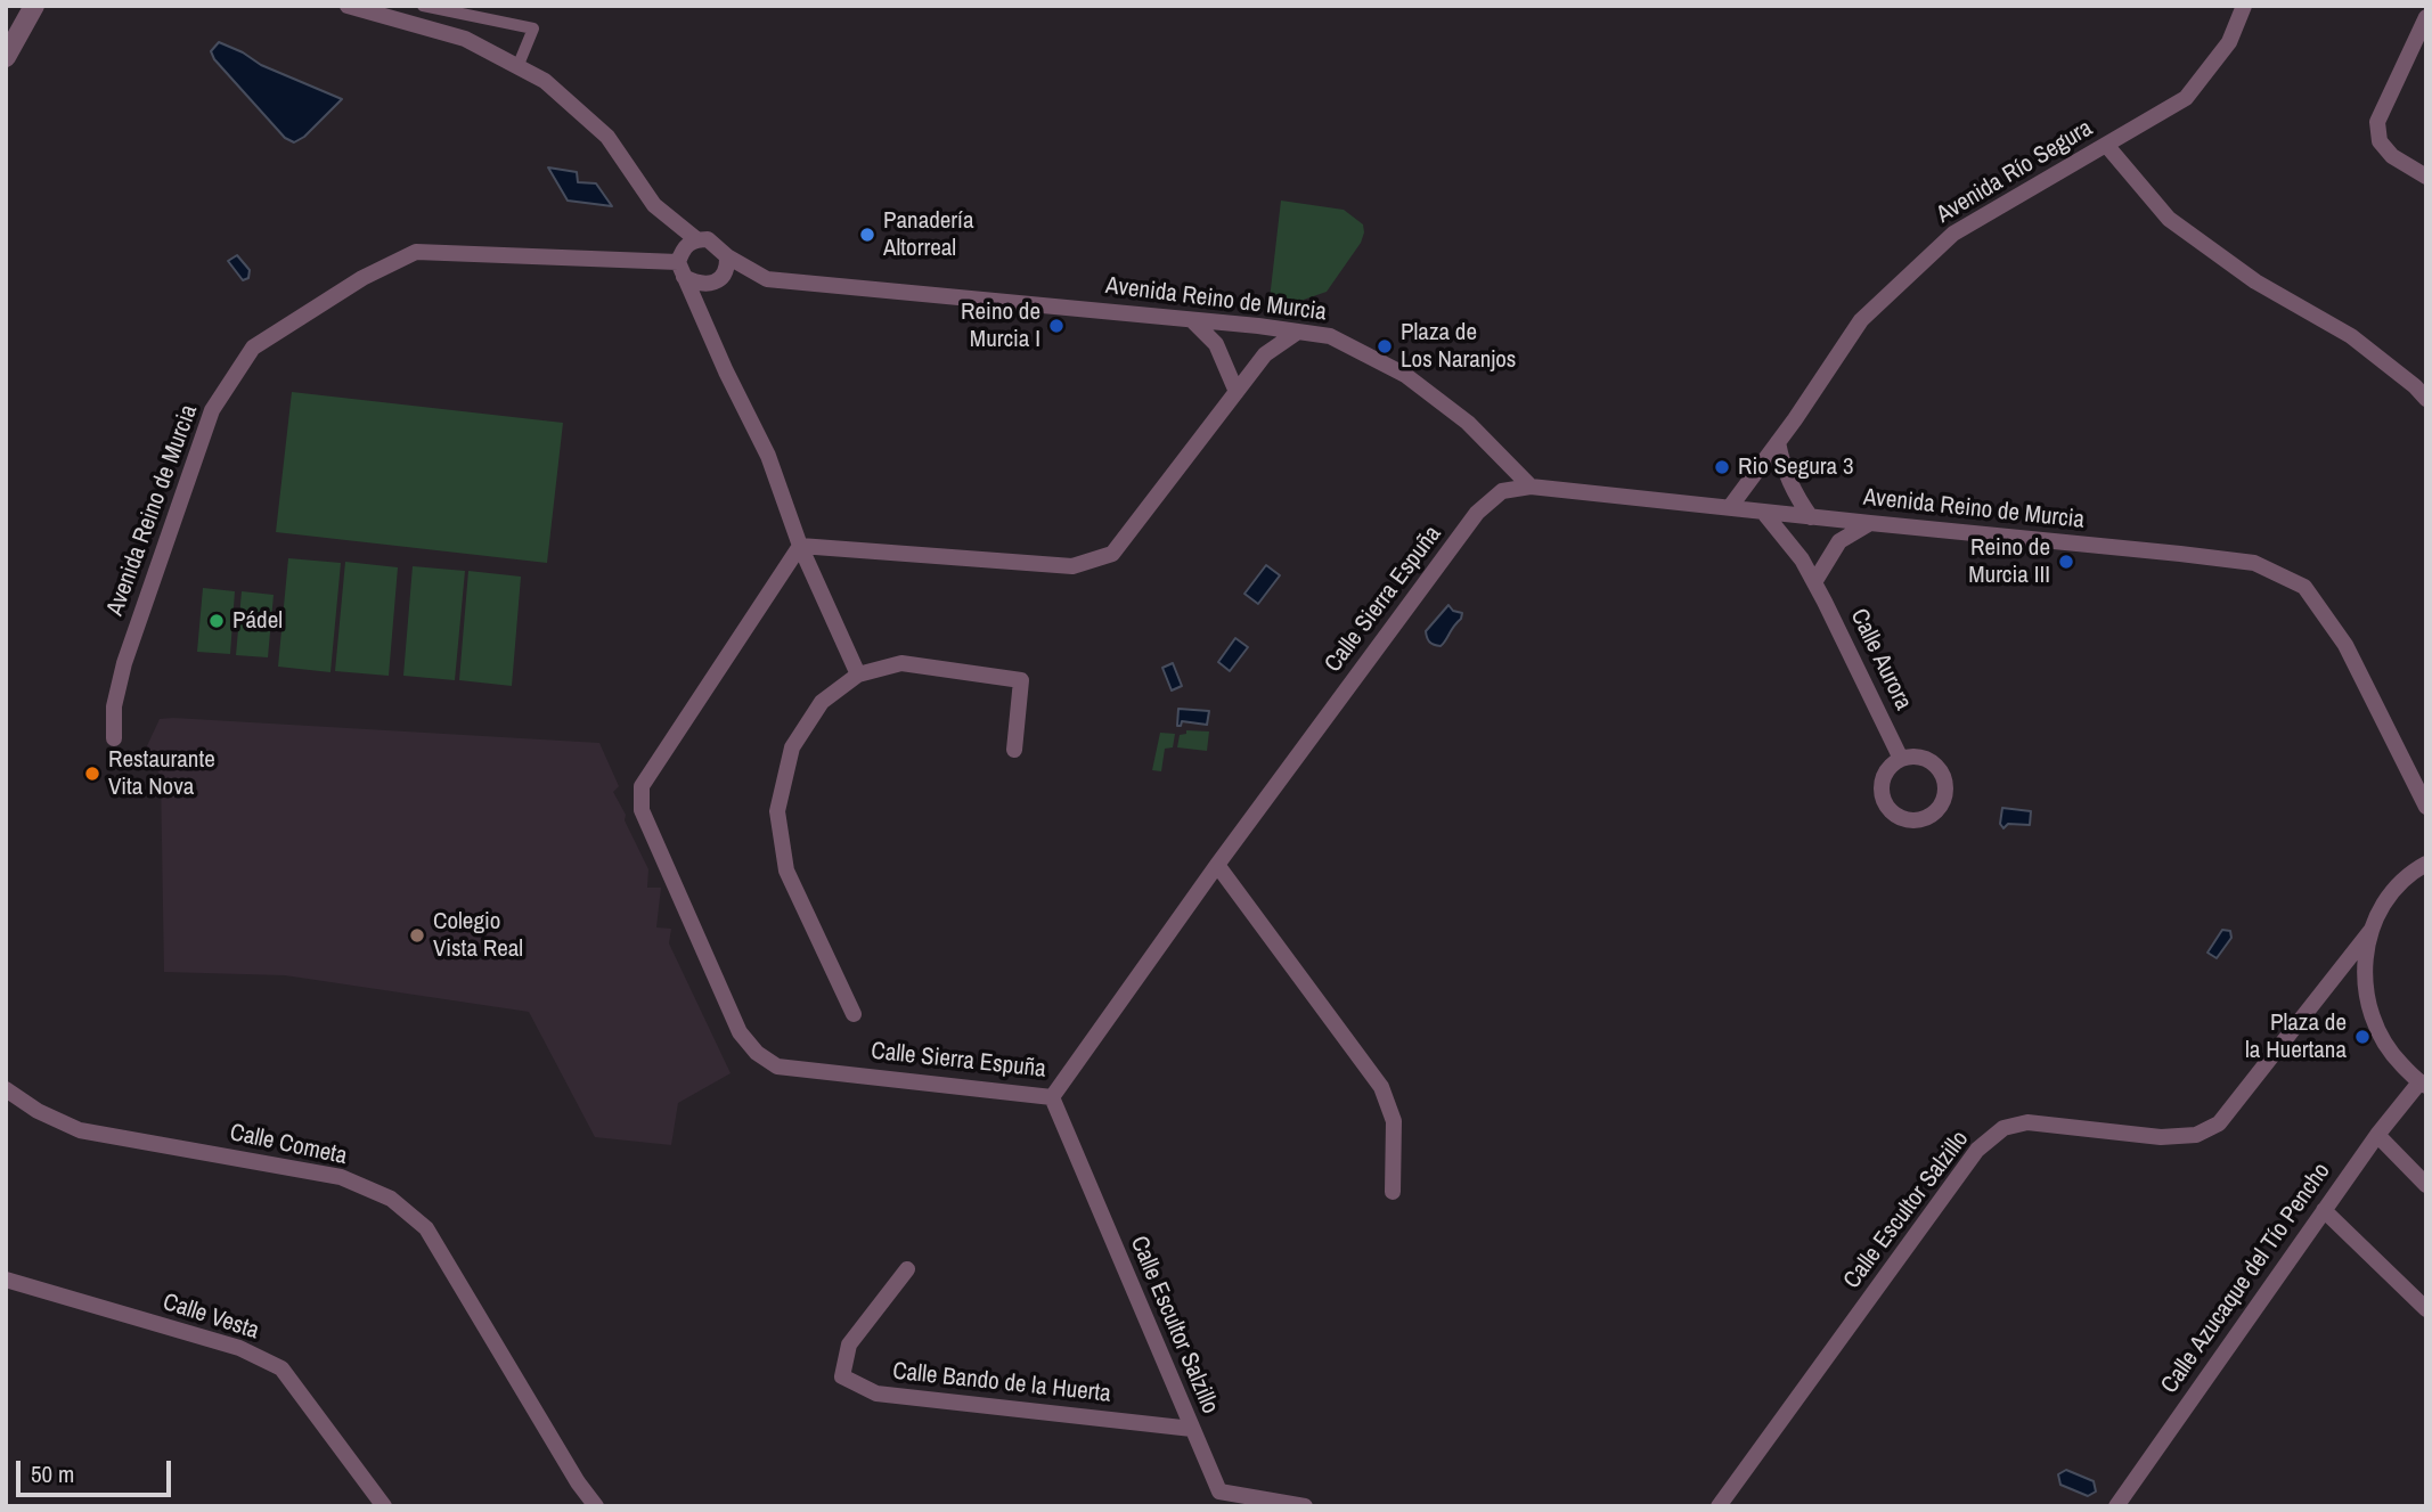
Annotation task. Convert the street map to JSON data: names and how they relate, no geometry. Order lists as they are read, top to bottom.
{
  "streets": {
    "street": [
      "Avenida Río Segura",
      "Avenida Reino de Murcia",
      "Calle Sierra Espuña",
      "Calle Aurora",
      "Calle Cometa",
      "Calle Escultor Salzillo",
      "Calle Azucaque del Tío Pencho",
      "Calle Vesta",
      "Calle Bando de la Huerta"
    ]
  },
  "crossings": [
    ["Avenida Río Segura", "Avenida Reino de Murcia"],
    ["Avenida Reino de Murcia", "Calle Sierra Espuña"],
    ["Avenida Reino de Murcia", "Calle Aurora"],
    ["Calle Sierra Espuña", "Calle Escultor Salzillo"],
    ["Calle Escultor Salzillo", "Calle Bando de la Huerta"]
  ],
  "places": [
    "Panadería Altorreal",
    "Reino de Murcia I",
    "Plaza de Los Naranjos",
    "Rio Segura 3",
    "Reino de Murcia III",
    "Pádel",
    "Restaurante Vita Nova",
    "Colegio Vista Real",
    "Plaza de la Huertana"
  ],
  "scale_bar": "50 m"
}
